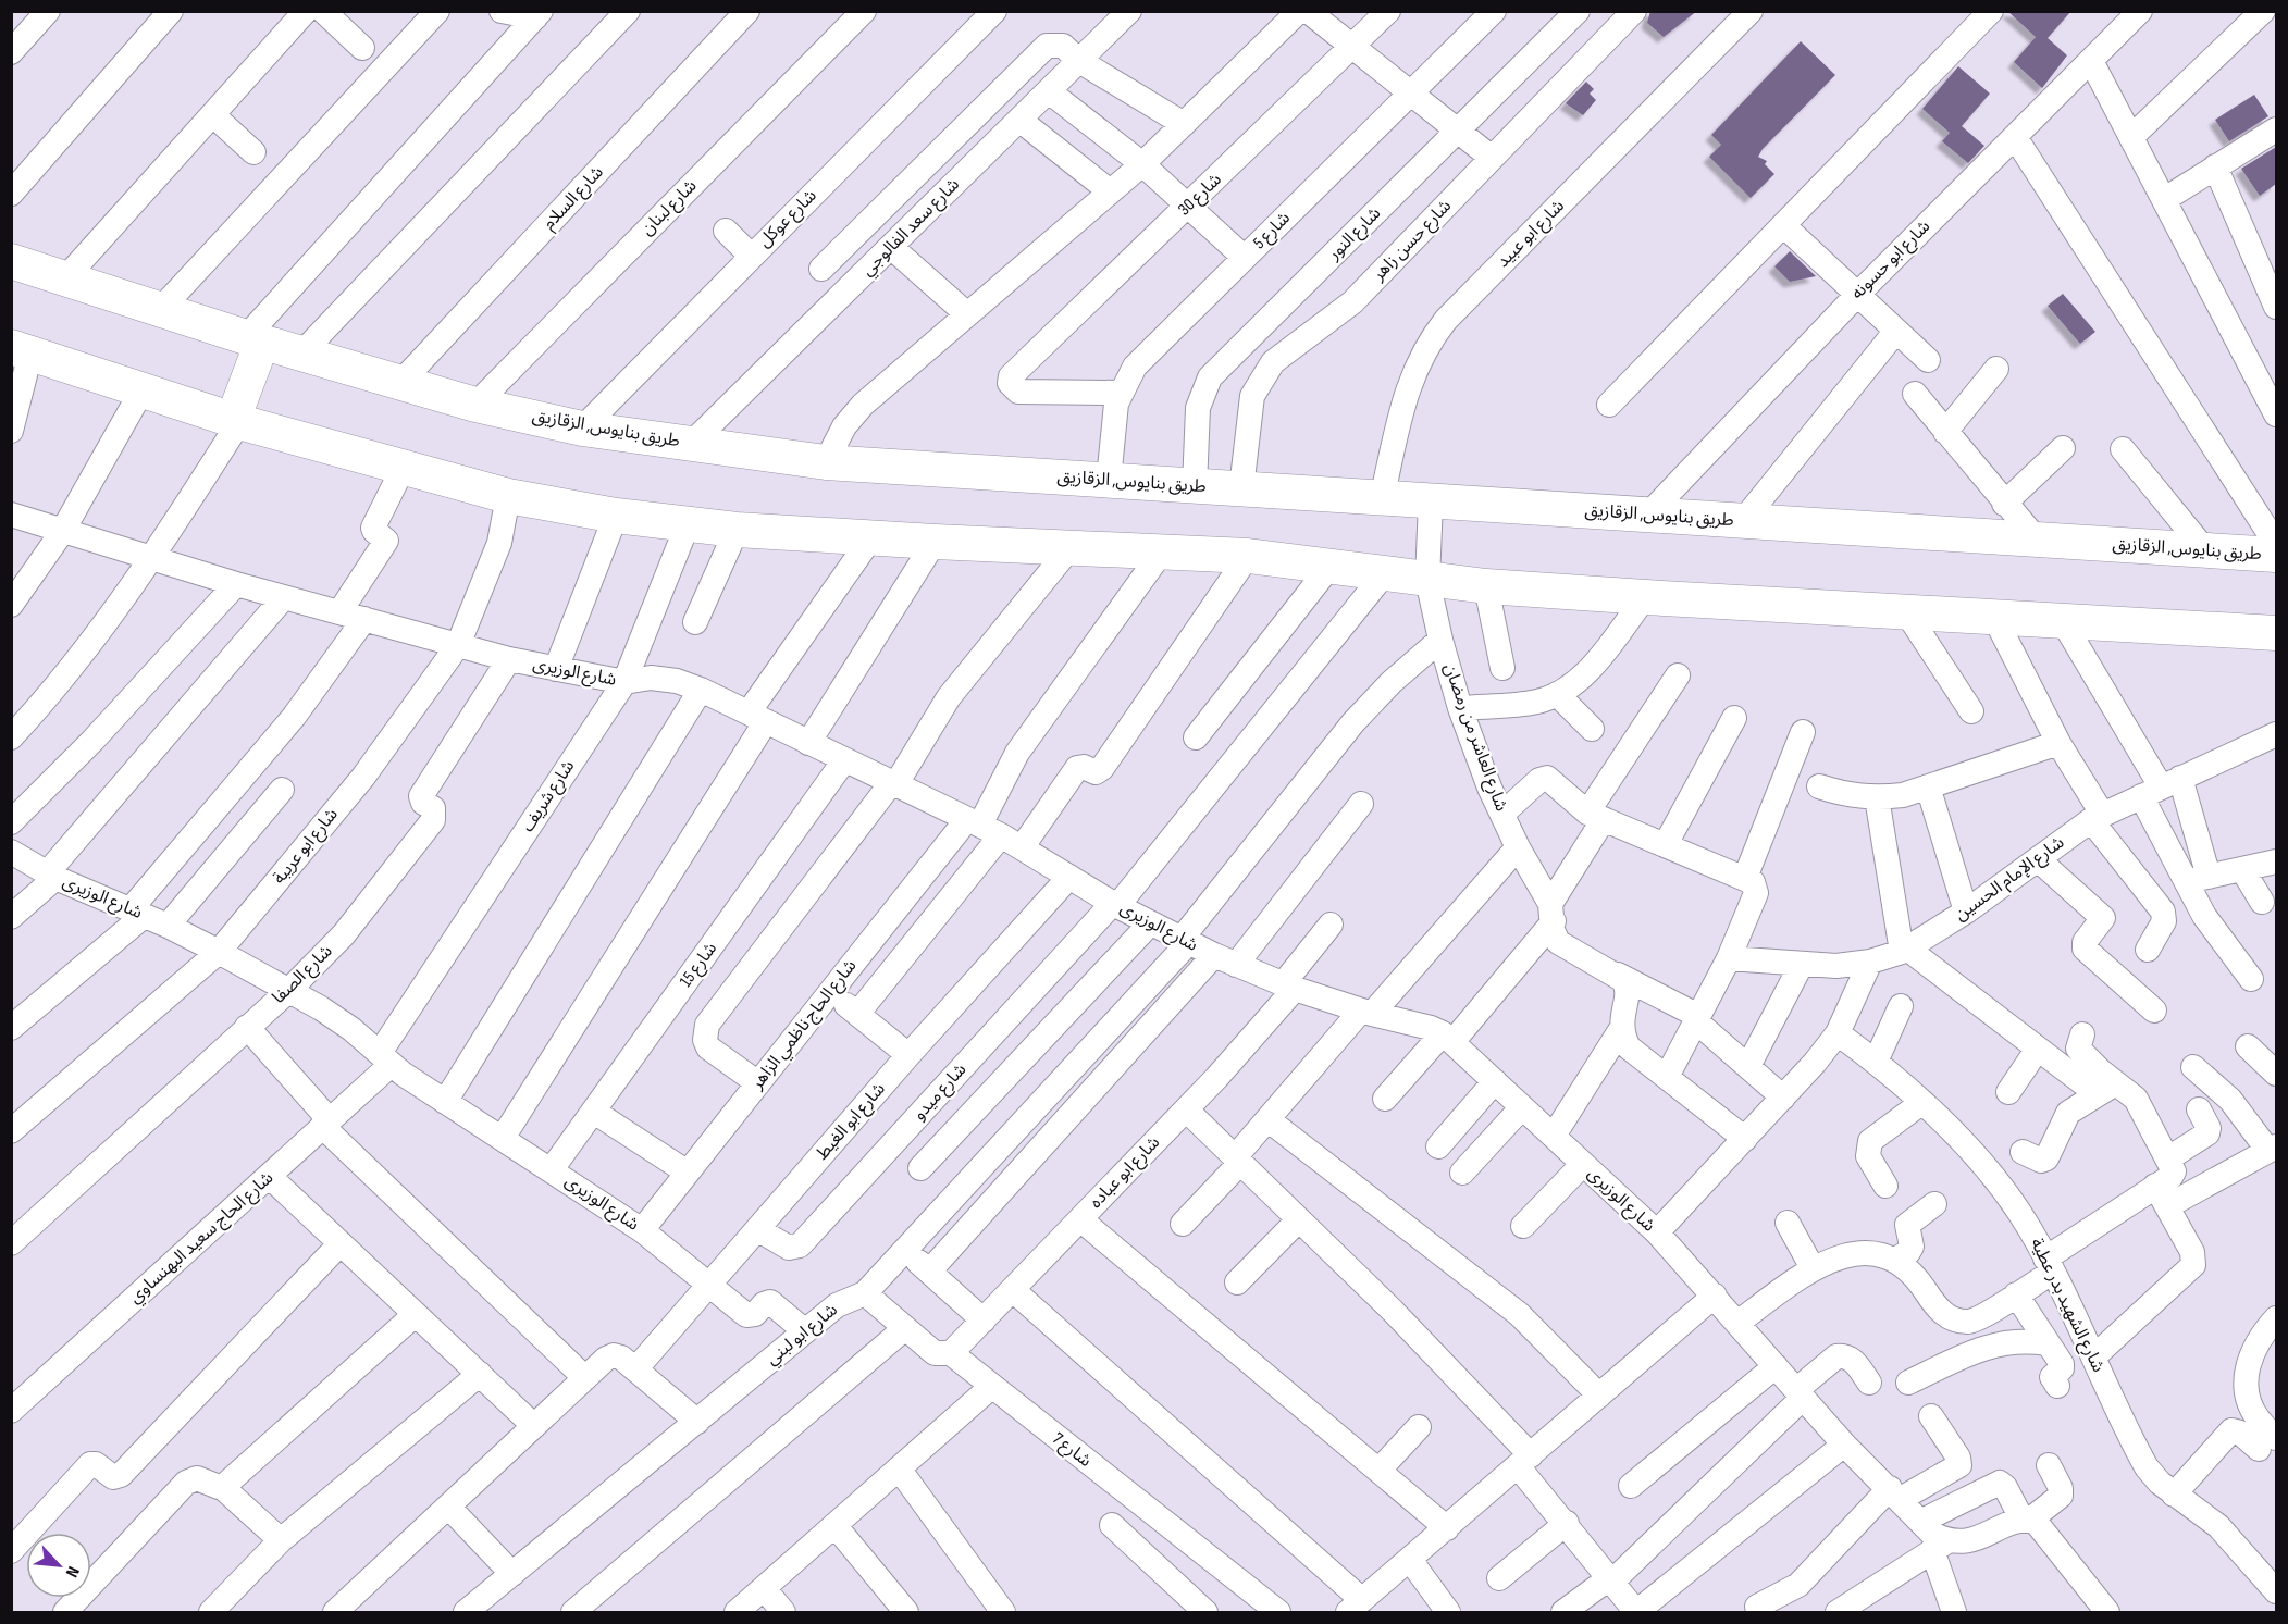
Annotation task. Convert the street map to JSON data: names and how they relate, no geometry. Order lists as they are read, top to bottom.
{
  "streets": {
    "main road": ["طريق بنايوس, الزقازيق"],
    "street": [
      "شارع 30",
      "شارع السلام",
      "شارع لبنان",
      "شارع عوكل",
      "شارع سعد الفالوجي",
      "شارع 5",
      "شارع النور",
      "شارع ابو عبيد",
      "شارع حسن زاهر",
      "شارع ابو حسونه",
      "شارع الوزيرى",
      "شارع العاشر من رمضان",
      "شارع شريف",
      "شارع ابو عريبة",
      "شارع الإمام الحسين",
      "شارع 15",
      "شارع الصفا",
      "شارع الحاج ناظمي الزاهر",
      "شارع ميدو",
      "شارع ابو الغيط",
      "شارع ابو عباده",
      "شارع الحاج سعيد البهنساوي",
      "شارع الشهيد بدر عطية",
      "شارع ابو لبني",
      "شارع 7"
    ]
  },
  "crossings": [
    ["شارع 30", "شارع 5"],
    ["شارع السلام", "طريق بنايوس, الزقازيق"],
    ["شارع لبنان", "طريق بنايوس, الزقازيق"],
    ["شارع عوكل", "طريق بنايوس, الزقازيق"],
    ["شارع سعد الفالوجي", "طريق بنايوس, الزقازيق"],
    ["شارع 5", "طريق بنايوس, الزقازيق"],
    ["شارع النور", "طريق بنايوس, الزقازيق"],
    ["شارع ابو عبيد", "طريق بنايوس, الزقازيق"],
    ["شارع حسن زاهر", "طريق بنايوس, الزقازيق"],
    ["شارع ابو حسونه", "طريق بنايوس, الزقازيق"],
    ["طريق بنايوس, الزقازيق", "شارع العاشر من رمضان"],
    ["شارع الوزيرى", "شارع شريف"],
    ["شارع الوزيرى", "شارع ابو عريبة"],
    ["شارع الوزيرى", "شارع 15"],
    ["شارع الوزيرى", "شارع الصفا"],
    ["شارع الوزيرى", "شارع الحاج ناظمي الزاهر"],
    ["شارع الوزيرى", "شارع ميدو"],
    ["شارع الوزيرى", "شارع ابو الغيط"],
    ["شارع الوزيرى", "شارع ابو عباده"],
    ["شارع الوزيرى", "شارع الحاج سعيد البهنساوي"],
    ["شارع الوزيرى", "شارع ابو لبني"],
    ["شارع العاشر من رمضان", "شارع ابو لبني"],
    ["شارع شريف", "شارع الحاج سعيد البهنساوي"],
    ["شارع ميدو", "شارع ابو الغيط"],
    ["شارع ابو عباده", "شارع 7"],
    ["شارع ابو لبني", "شارع 7"]
  ],
  "north": "bottom right"
}
